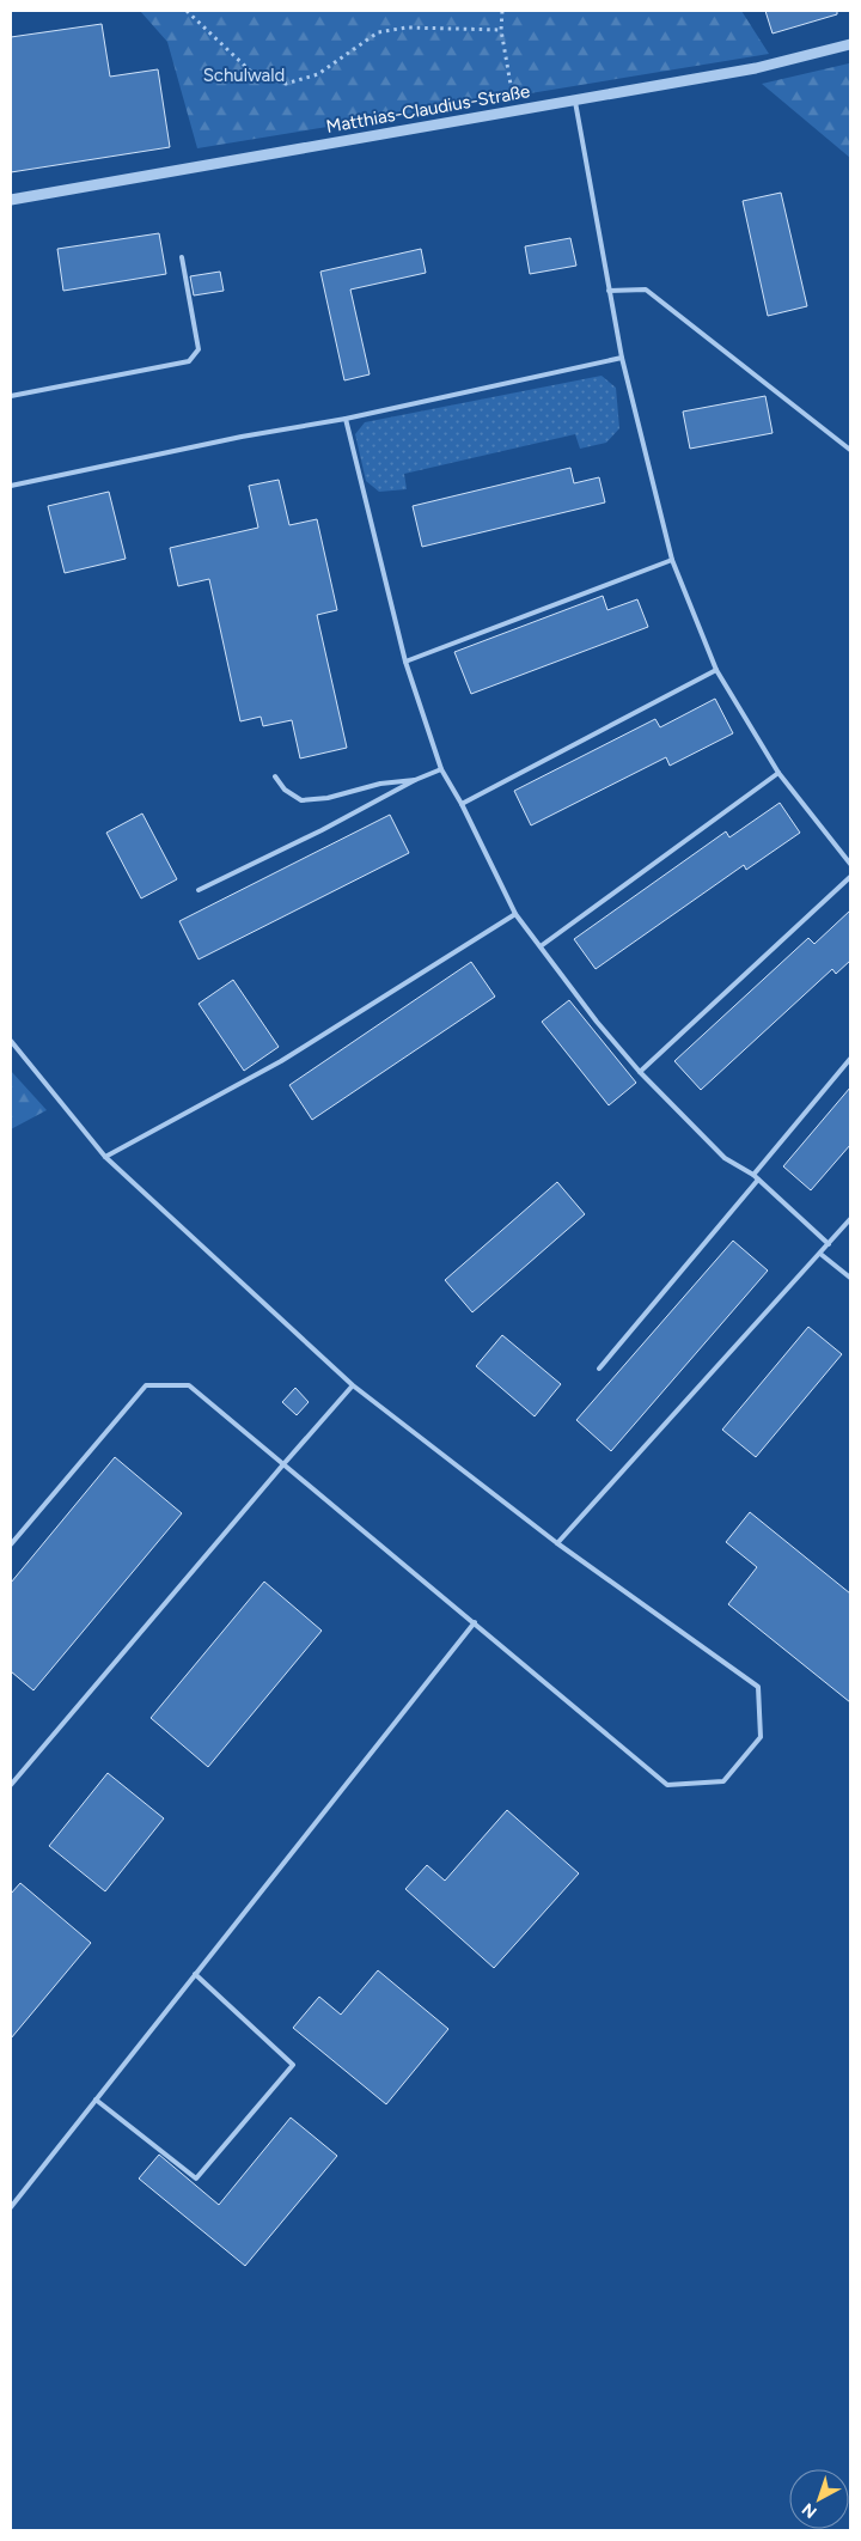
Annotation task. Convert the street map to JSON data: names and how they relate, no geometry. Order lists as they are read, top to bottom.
{
  "streets": {
    "street": ["Matthias-Claudius-Straße"]
  },
  "parks": ["Schulwald"],
  "north": "bottom left"
}
